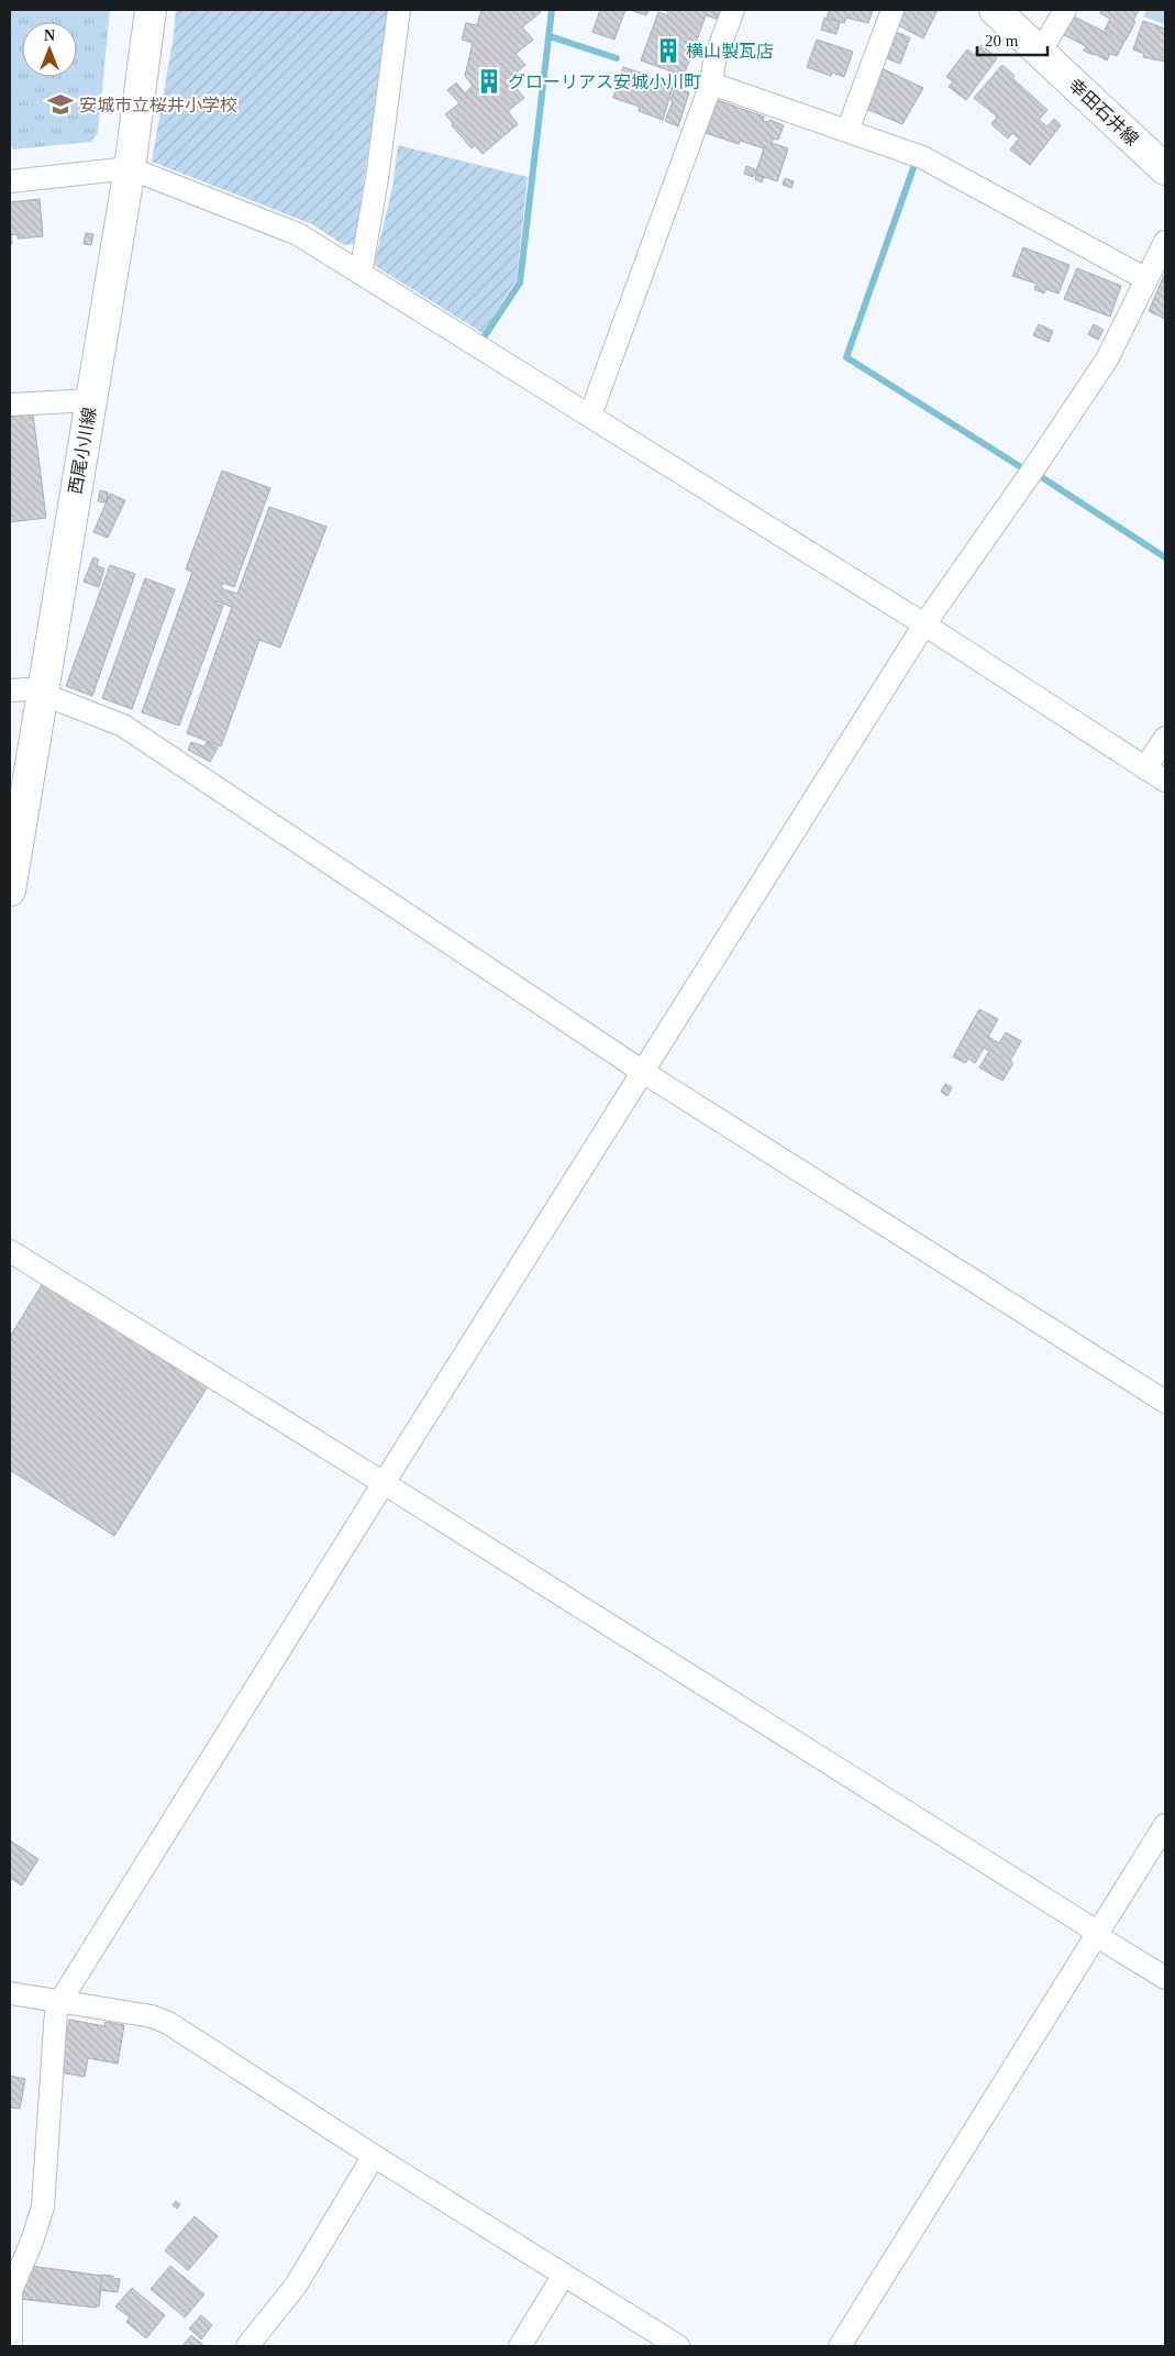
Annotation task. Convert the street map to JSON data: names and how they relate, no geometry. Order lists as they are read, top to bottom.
{
  "streets": {
    "main road": ["幸田石井線", "西尾小川線"]
  },
  "places": {
    "building": ["横山製瓦店", "グローリアス安城小川町"],
    "school or university": ["安城市立桜井小学校"]
  },
  "scale_bar": "20 m",
  "north": "top"
}
